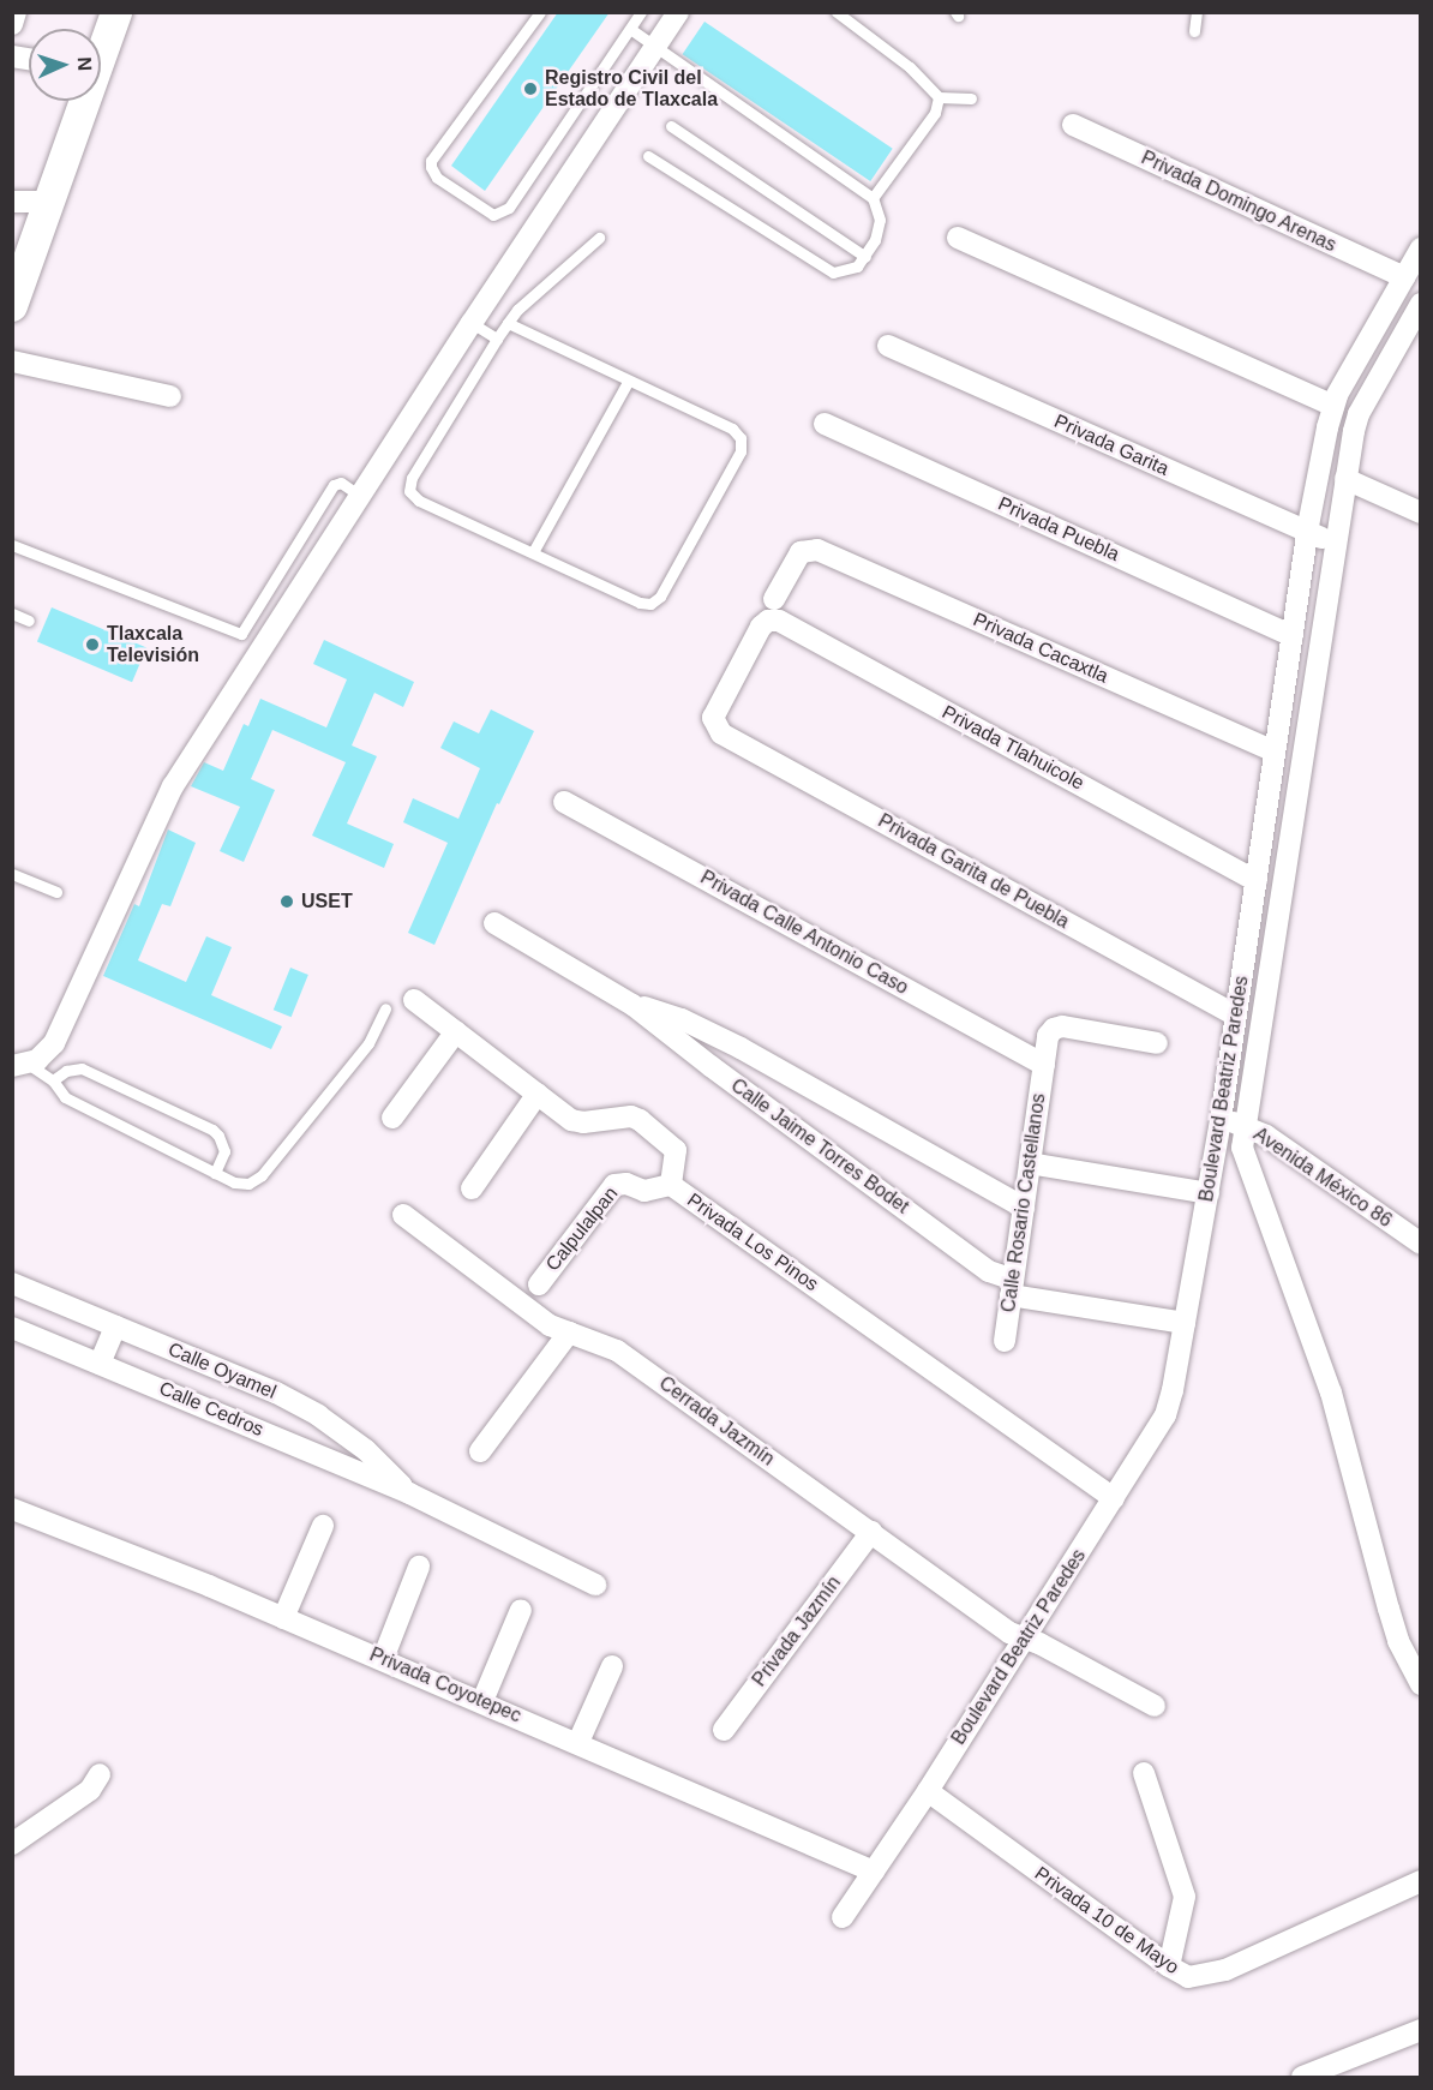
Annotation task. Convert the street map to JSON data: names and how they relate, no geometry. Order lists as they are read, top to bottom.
{
  "streets": {
    "street": [
      "Privada Domingo Arenas",
      "Privada Garita",
      "Privada Puebla",
      "Privada Cacaxtla",
      "Privada Tlahuicole",
      "Privada Garita de Puebla",
      "Privada Calle Antonio Caso",
      "Boulevard Beatriz Paredes",
      "Calle Jaime Torres Bodet",
      "Avenida México 86",
      "Calle Rosario Castellanos",
      "Calpulalpan",
      "Privada Los Pinos",
      "Calle Oyamel",
      "Calle Cedros",
      "Cerrada Jazmín",
      "Privada Jazmín",
      "Privada Coyotepec",
      "Privada 10 de Mayo"
    ]
  },
  "crossings": [
    ["Privada Domingo Arenas", "Boulevard Beatriz Paredes"],
    ["Privada Garita", "Boulevard Beatriz Paredes"],
    ["Privada Puebla", "Boulevard Beatriz Paredes"],
    ["Privada Cacaxtla", "Boulevard Beatriz Paredes"],
    ["Privada Tlahuicole", "Privada Garita de Puebla"],
    ["Privada Tlahuicole", "Boulevard Beatriz Paredes"],
    ["Privada Garita de Puebla", "Boulevard Beatriz Paredes"],
    ["Privada Calle Antonio Caso", "Calle Rosario Castellanos"],
    ["Boulevard Beatriz Paredes", "Calle Jaime Torres Bodet"],
    ["Boulevard Beatriz Paredes", "Avenida México 86"],
    ["Boulevard Beatriz Paredes", "Privada Los Pinos"],
    ["Boulevard Beatriz Paredes", "Cerrada Jazmín"],
    ["Boulevard Beatriz Paredes", "Privada Coyotepec"],
    ["Boulevard Beatriz Paredes", "Privada 10 de Mayo"],
    ["Calle Jaime Torres Bodet", "Calle Rosario Castellanos"],
    ["Calpulalpan", "Privada Los Pinos"],
    ["Calle Oyamel", "Calle Cedros"],
    ["Cerrada Jazmín", "Privada Jazmín"]
  ],
  "places": ["Registro Civil del Estado de Tlaxcala", "Tlaxcala Televisión", "USET"],
  "north": "right"
}
